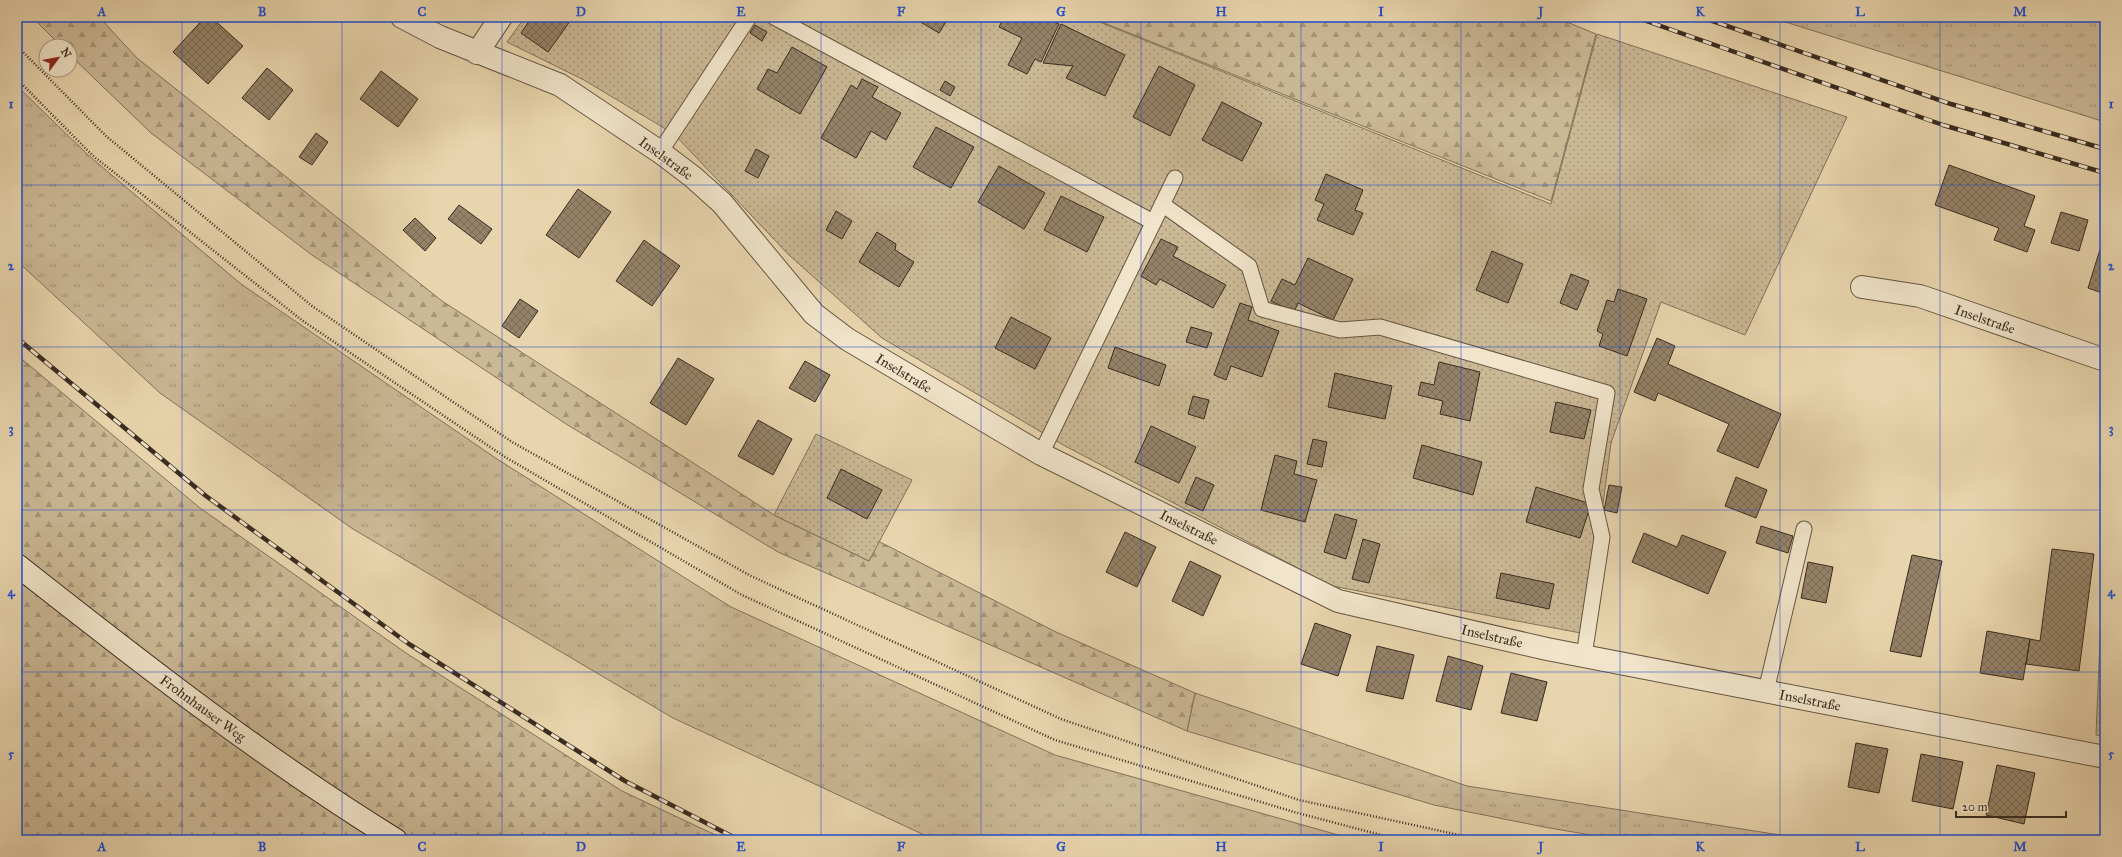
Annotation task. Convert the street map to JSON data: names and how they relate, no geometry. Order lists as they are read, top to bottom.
{
  "streets": {
    "street": ["Inselstraße", "Frohnhauser Weg"]
  },
  "scale_bar": "20 m",
  "north": "top right",
  "grid": {
    "columns": [
      "A",
      "B",
      "C",
      "D",
      "E",
      "F",
      "G",
      "H",
      "I",
      "J",
      "K",
      "L",
      "M"
    ],
    "rows": [
      "1",
      "2",
      "3",
      "4",
      "5"
    ]
  }
}
